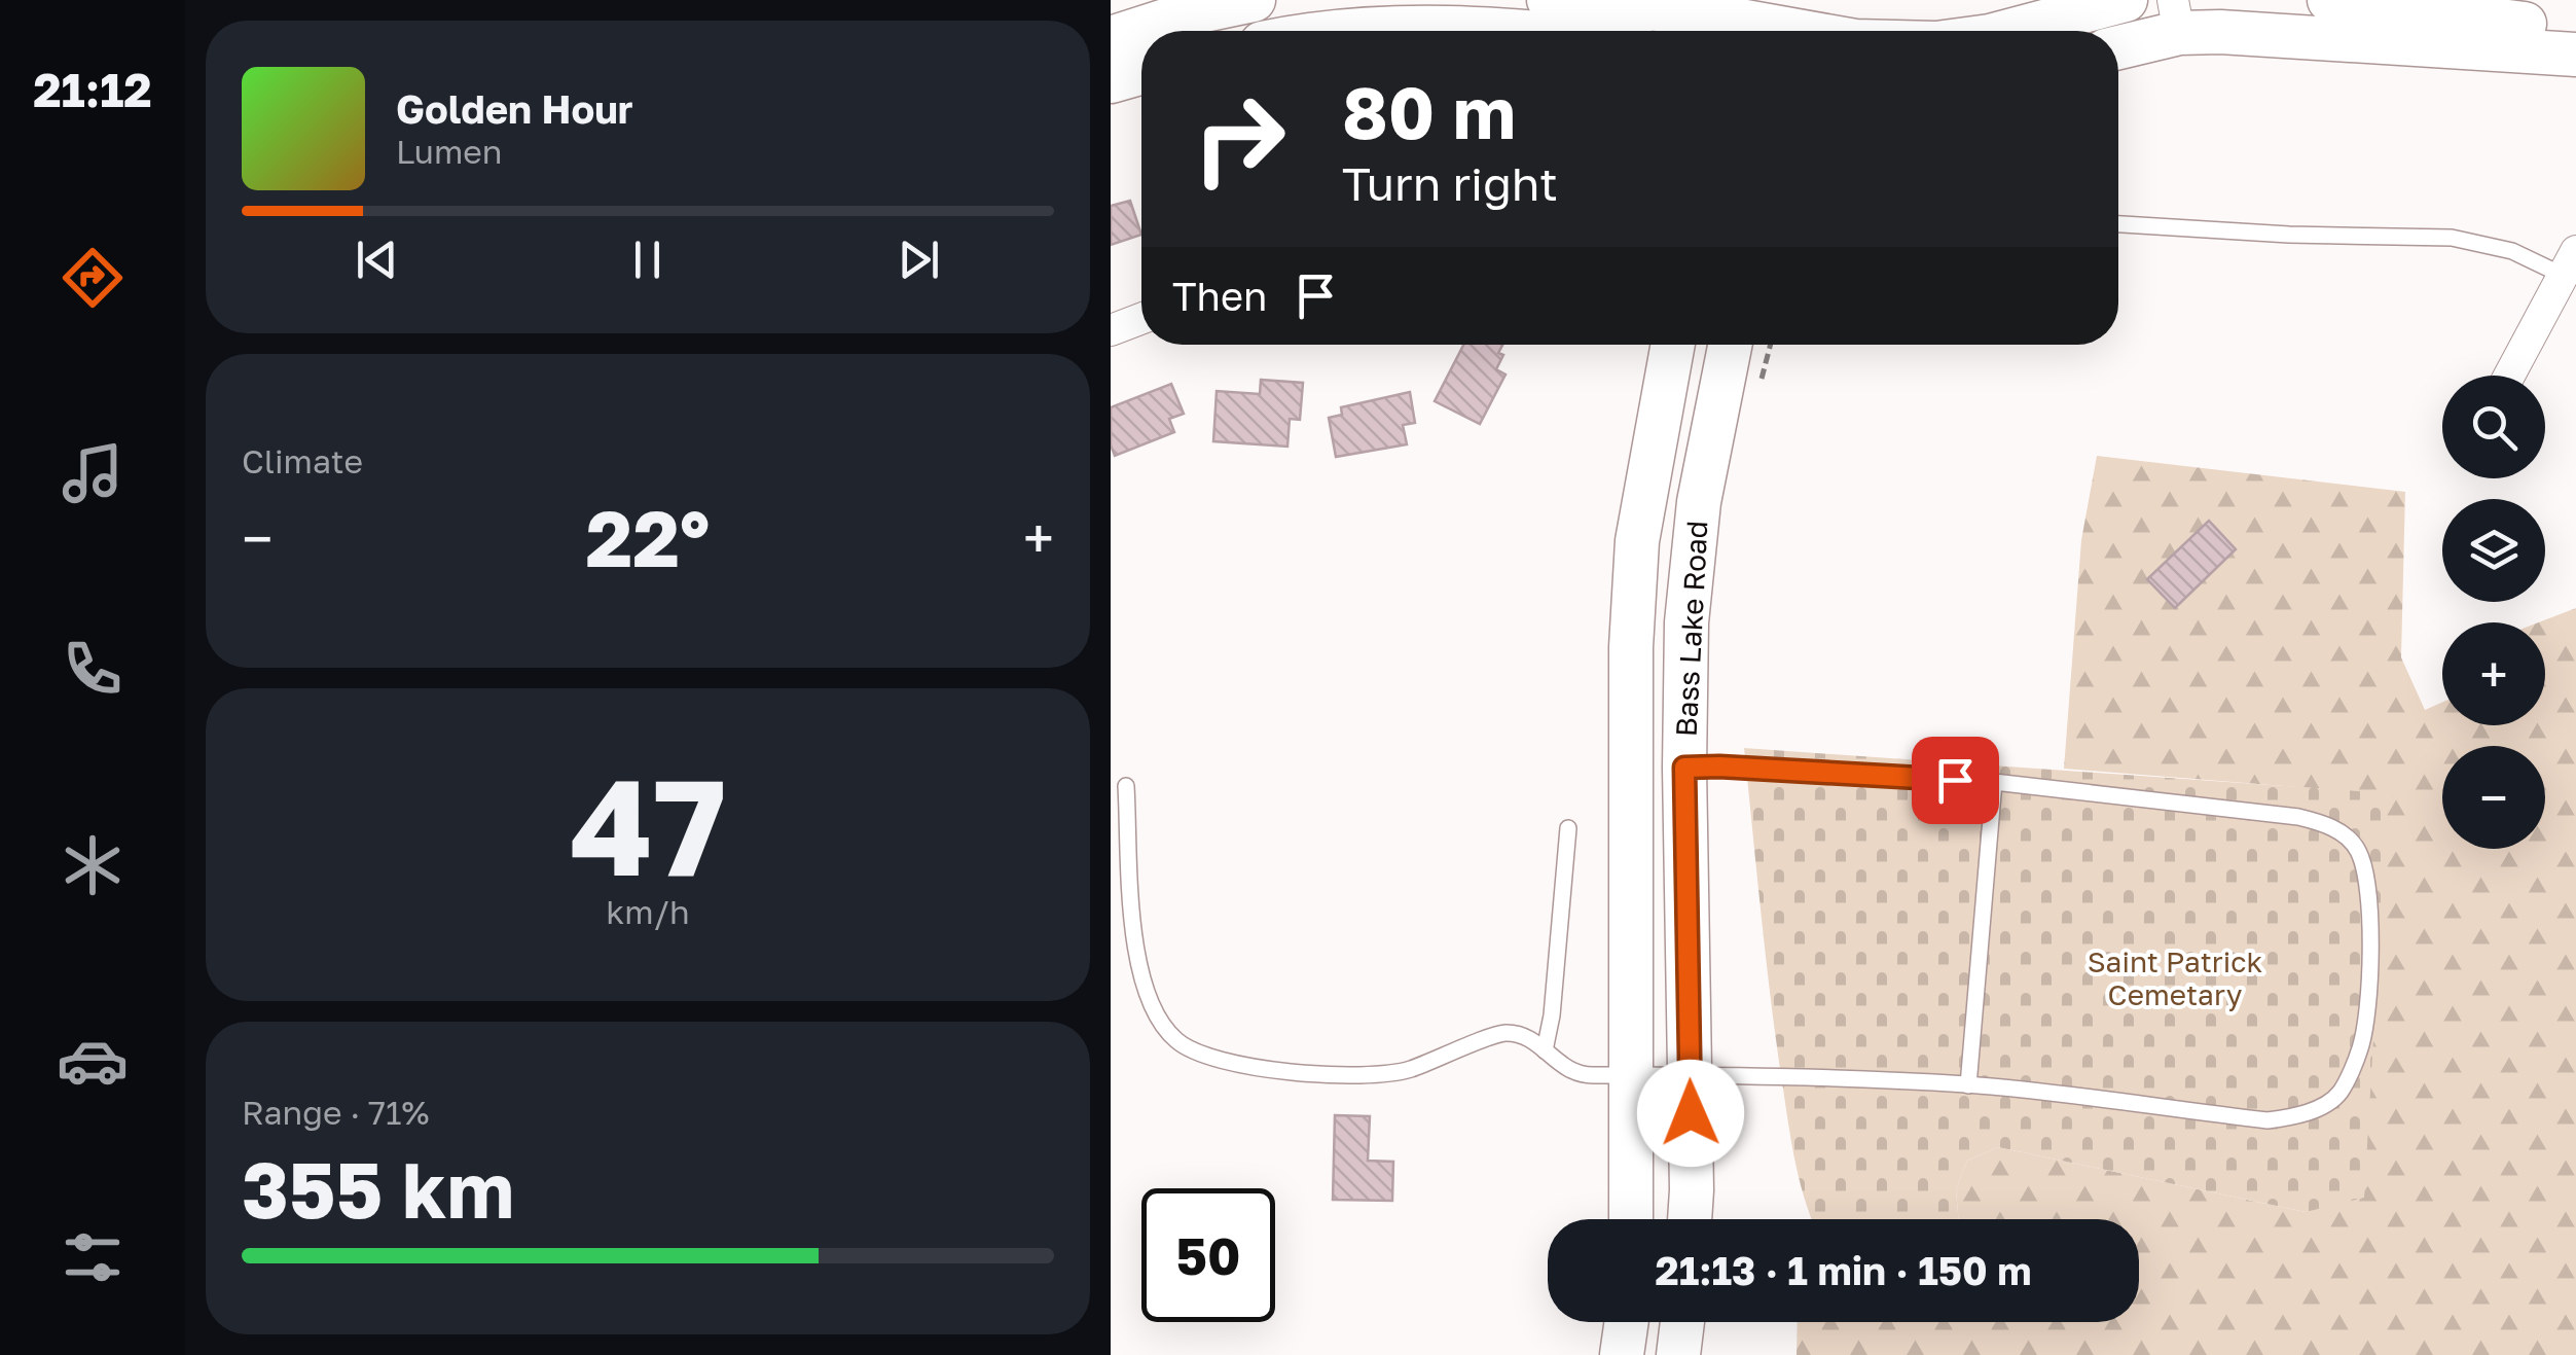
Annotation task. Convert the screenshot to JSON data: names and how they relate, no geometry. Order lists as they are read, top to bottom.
{
  "streets": {
    "main road": ["Bass Lake Road"]
  },
  "parks": ["Saint Patrick Cemetary"],
  "page": {
    "tabs": "21:12",
    "turn": ["80 m", "Turn right"],
    "song": ["Golden Hour", "Lumen"],
    "then": "Then",
    "tile": [
      "Climate",
      ["47", "km/h"],
      ["Range · 71%", "355 km"]
    ],
    "map_buttons": ["+", "−"],
    "heat": ["−", "22°", "+"],
    "limit": "50",
    "trip": "21:13 · 1 min · 150 m"
  }
}
